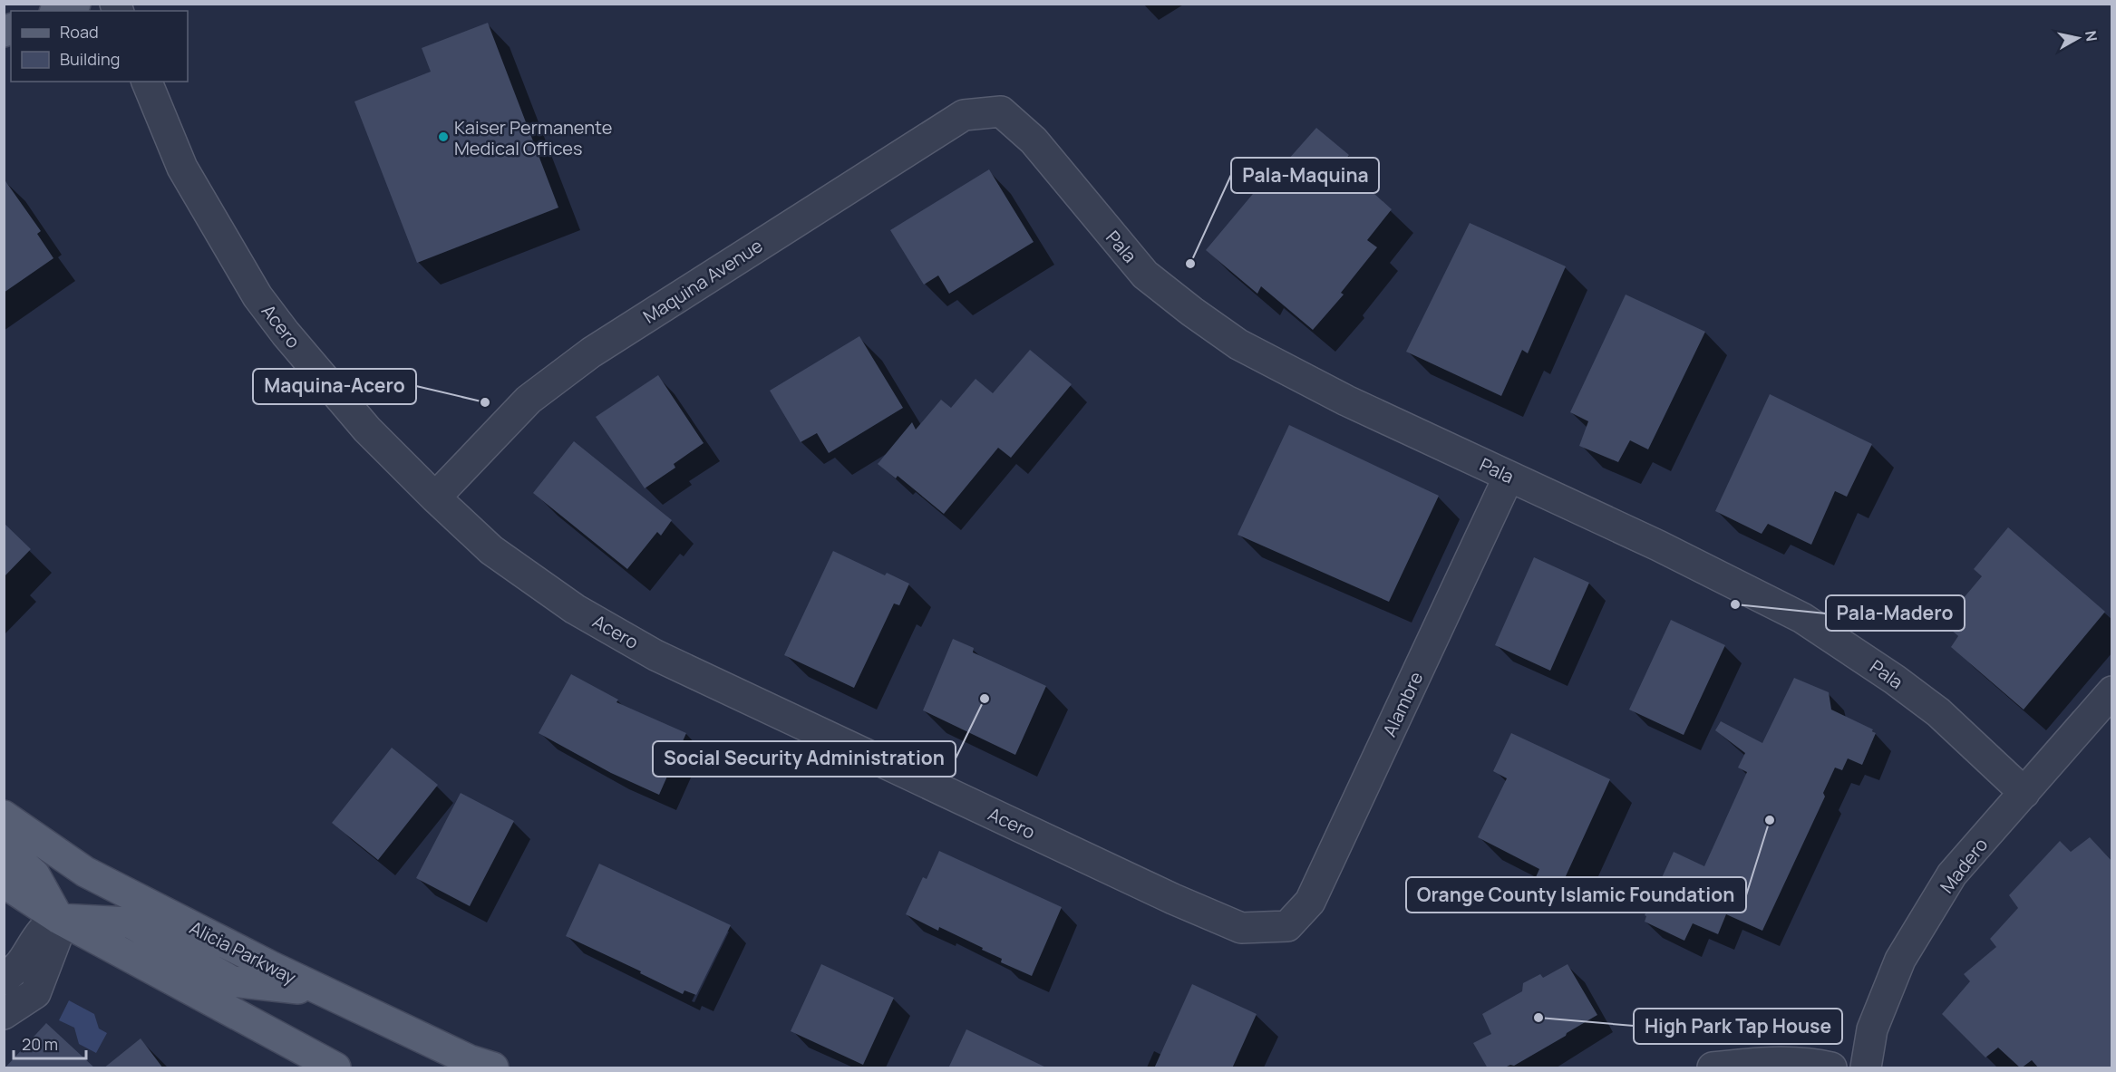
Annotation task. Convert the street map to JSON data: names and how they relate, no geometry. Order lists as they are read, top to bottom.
{
  "streets": {
    "main road": ["Alicia Parkway"],
    "street": [
      "Pala",
      "Maquina Avenue",
      "Acero",
      "Alambre",
      "Madero"
    ]
  },
  "crossings": [
    ["Pala", "Maquina Avenue"],
    ["Pala", "Alambre"],
    ["Pala", "Madero"],
    ["Maquina Avenue", "Acero"],
    ["Acero", "Alambre"]
  ],
  "places": [
    "Kaiser Permanente Medical Offices",
    "Pala-Maquina",
    "Maquina-Acero",
    "Pala-Madero",
    "Social Security Administration",
    "Orange County Islamic Foundation",
    "High Park Tap House"
  ],
  "legend": ["Road", "Building"],
  "scale_bar": "20 m",
  "north": "right"
}
